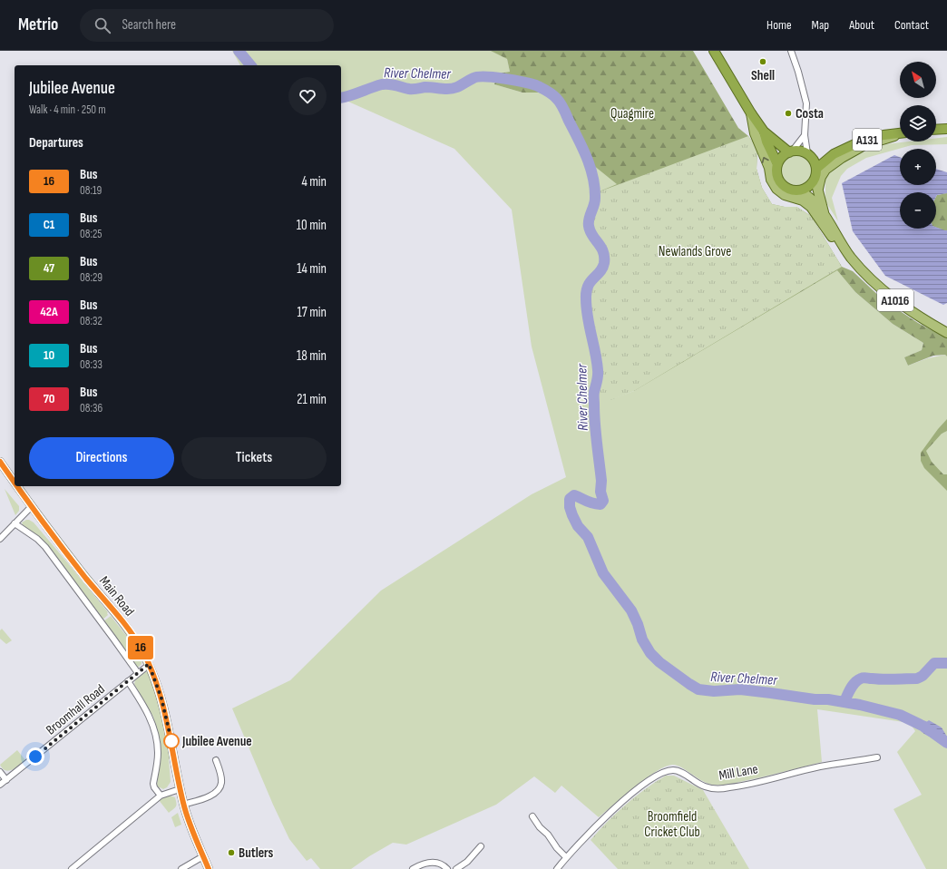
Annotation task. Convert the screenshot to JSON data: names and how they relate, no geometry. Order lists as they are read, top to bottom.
{
  "streets": {
    "highway": ["A131"],
    "main road": ["A1016", "Main Road"],
    "street": ["Broomhall Road", "Mill Lane"]
  },
  "crossings": [
    ["A131", "A1016"],
    ["Main Road", "Broomhall Road"]
  ],
  "water": ["River Chelmer"],
  "parks": ["Quagmire", "Newlands Grove", "Broomfield Cricket Club"],
  "places": [
    "Shell",
    "Costa",
    "Jubilee Avenue",
    "Butlers"
  ],
  "lines": ["bus line 16"],
  "north": "top left",
  "page": {
    "header": "Metrio",
    "search": "Search here",
    "nav": [
      "Home",
      "Map",
      "About",
      "Contact"
    ],
    "on_map": "16",
    "map_buttons": ["+", "−"],
    "heading": [
      ["Jubilee Avenue", "Walk · 4 min · 250 m"],
      "Departures"
    ],
    "list": [
      {
        "mark": "16",
        "name": "Bus",
        "note": "08:19",
        "value": "4 min"
      },
      {
        "mark": "C1",
        "name": "Bus",
        "note": "08:25",
        "value": "10 min"
      },
      {
        "mark": "47",
        "name": "Bus",
        "note": "08:29",
        "value": "14 min"
      },
      {
        "mark": "42A",
        "name": "Bus",
        "note": "08:32",
        "value": "17 min"
      },
      {
        "mark": "10",
        "name": "Bus",
        "note": "08:33",
        "value": "18 min"
      },
      {
        "mark": "70",
        "name": "Bus",
        "note": "08:36",
        "value": "21 min"
      }
    ],
    "buttons": ["Directions", "Tickets"]
  }
}
